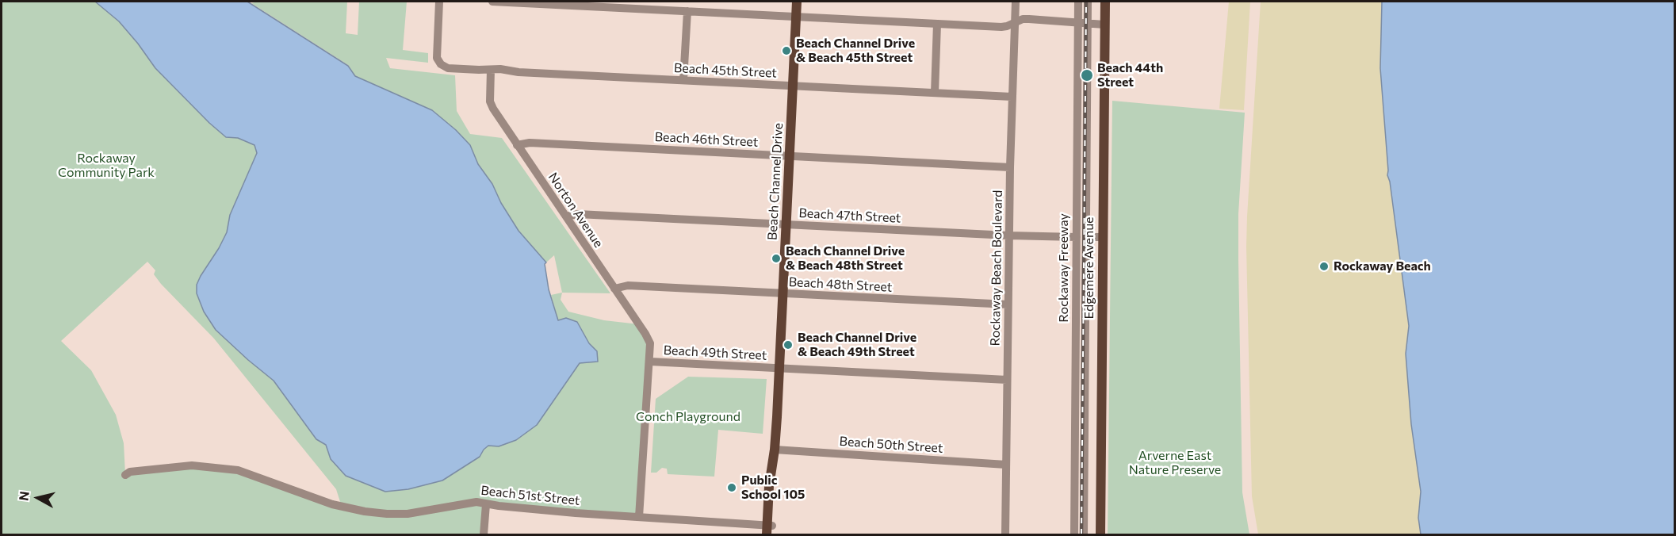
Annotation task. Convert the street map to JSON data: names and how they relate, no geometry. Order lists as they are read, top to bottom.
{
  "streets": {
    "main road": ["Beach Channel Drive", "Edgemere Avenue"],
    "street": [
      "Beach 45th Street",
      "Beach 46th Street",
      "Norton Avenue",
      "Beach 47th Street",
      "Rockaway Beach Boulevard",
      "Rockaway Freeway",
      "Beach 48th Street",
      "Beach 49th Street",
      "Beach 50th Street",
      "Beach 51st Street"
    ]
  },
  "crossings": [
    ["Beach 45th Street", "Beach Channel Drive"],
    ["Beach 45th Street", "Norton Avenue"],
    ["Beach 45th Street", "Rockaway Beach Boulevard"],
    ["Beach 46th Street", "Beach Channel Drive"],
    ["Beach 46th Street", "Norton Avenue"],
    ["Beach 46th Street", "Rockaway Beach Boulevard"],
    ["Beach Channel Drive", "Beach 47th Street"],
    ["Beach Channel Drive", "Beach 48th Street"],
    ["Beach Channel Drive", "Beach 49th Street"],
    ["Beach Channel Drive", "Beach 50th Street"],
    ["Beach Channel Drive", "Beach 51st Street"],
    ["Norton Avenue", "Beach 47th Street"],
    ["Norton Avenue", "Beach 48th Street"],
    ["Norton Avenue", "Beach 49th Street"],
    ["Norton Avenue", "Beach 51st Street"],
    ["Beach 47th Street", "Rockaway Beach Boulevard"],
    ["Beach 47th Street", "Rockaway Freeway"],
    ["Rockaway Beach Boulevard", "Beach 48th Street"],
    ["Rockaway Beach Boulevard", "Beach 49th Street"],
    ["Rockaway Beach Boulevard", "Beach 50th Street"]
  ],
  "parks": ["Rockaway Community Park", "Conch Playground", "Arverne East Nature Preserve"],
  "places": [
    "Beach Channel Drive & Beach 45th Street",
    "Beach 44th Street",
    "Beach Channel Drive & Beach 48th Street",
    "Rockaway Beach",
    "Beach Channel Drive & Beach 49th Street",
    "Public School 105"
  ],
  "north": "left"
}
